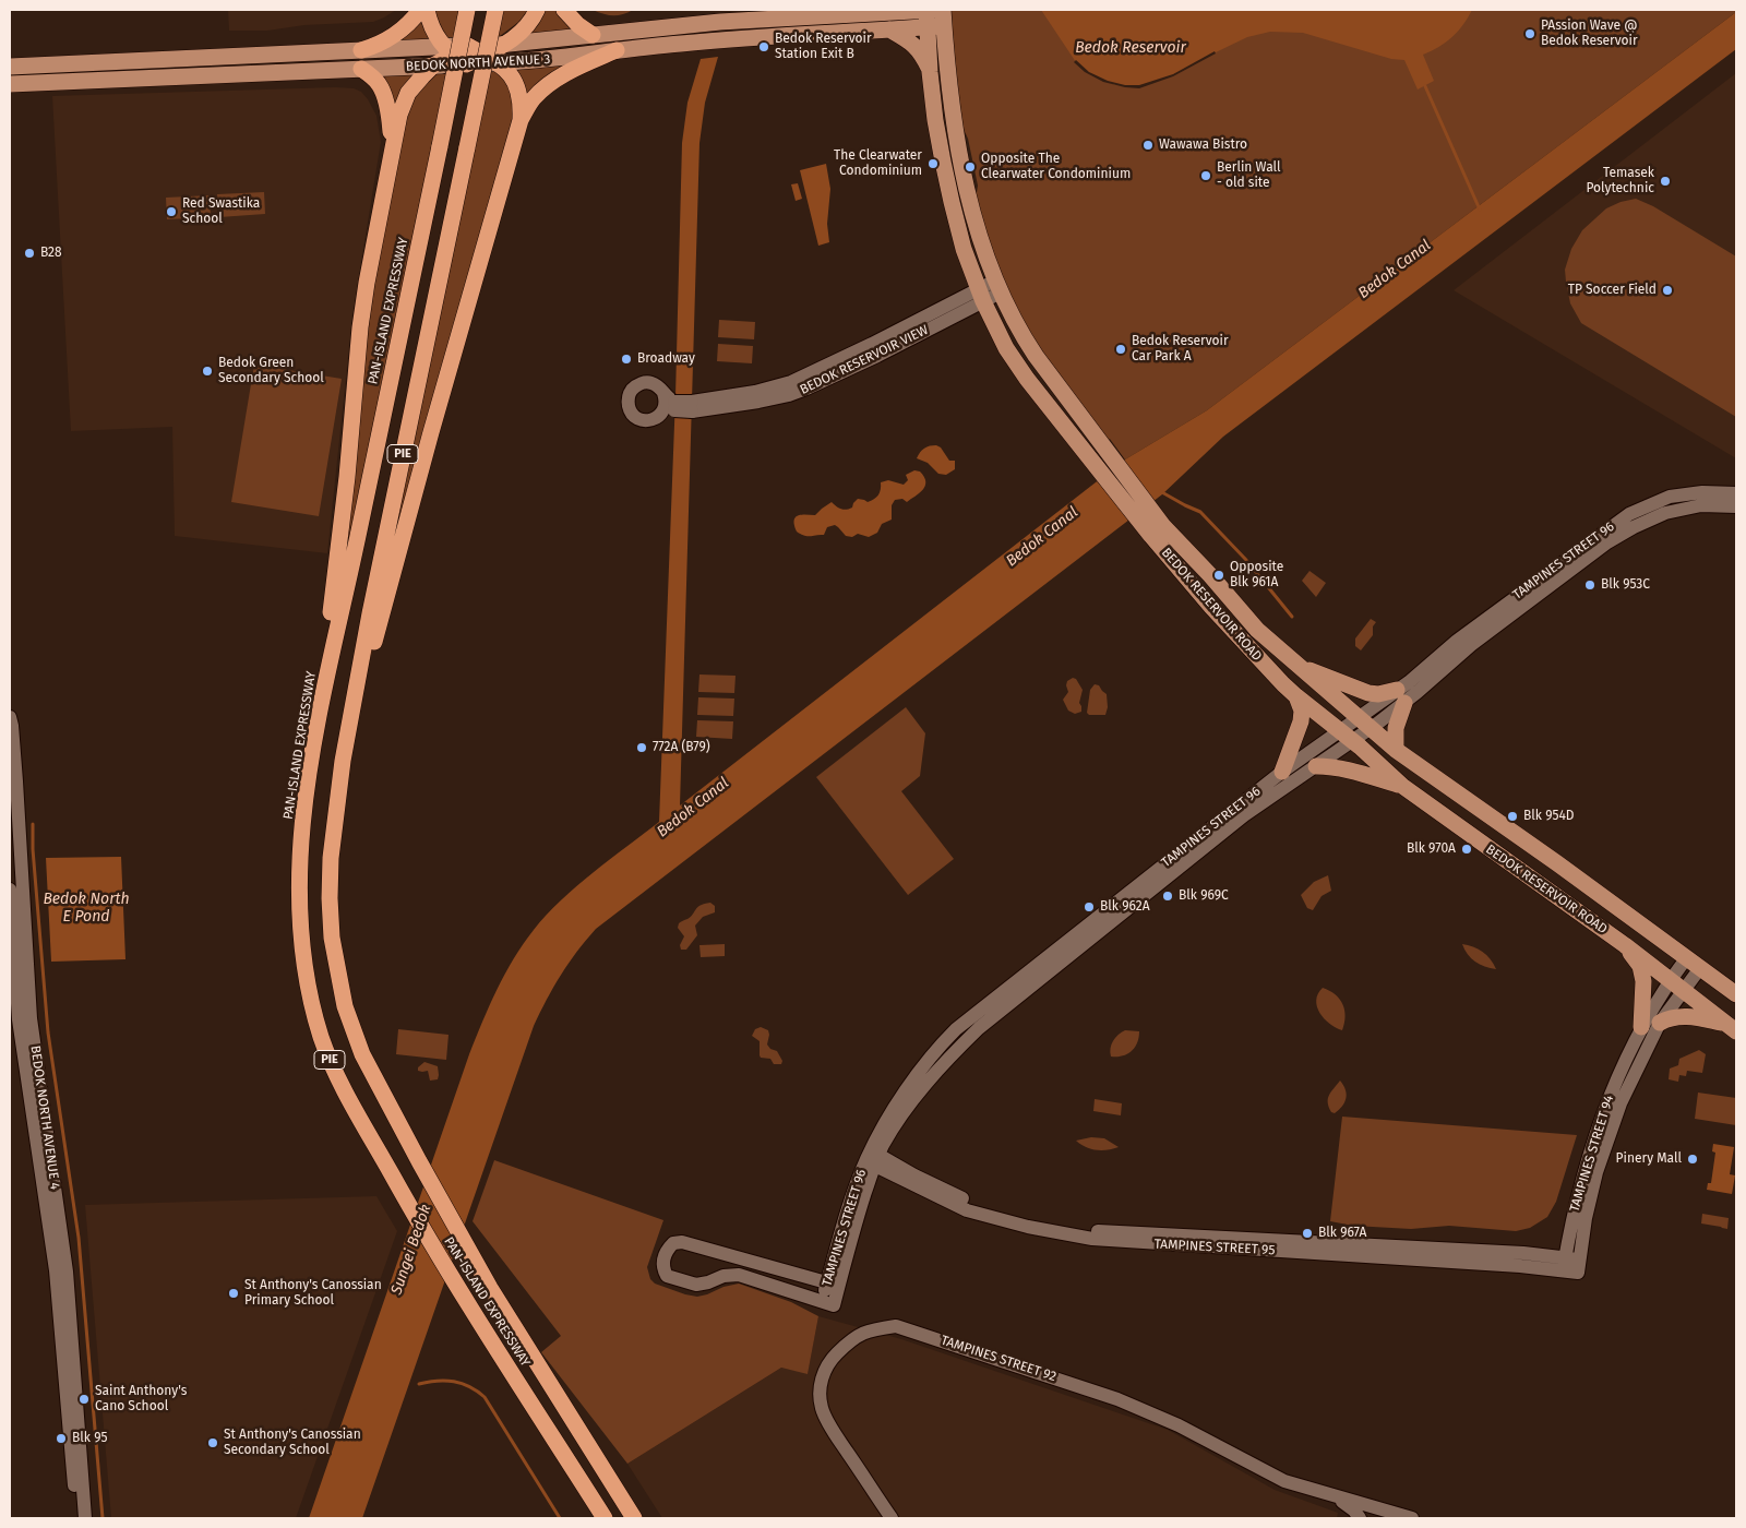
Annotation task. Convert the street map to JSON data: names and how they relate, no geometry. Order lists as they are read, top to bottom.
{
  "streets": {
    "highway": ["PAN-ISLAND EXPRESSWAY", "PIE"],
    "main road": ["BEDOK NORTH AVENUE 3", "BEDOK RESERVOIR ROAD"],
    "street": [
      "BEDOK RESERVOIR VIEW",
      "TAMPINES STREET 96",
      "BEDOK NORTH AVENUE 4",
      "TAMPINES STREET 94",
      "TAMPINES STREET 95",
      "TAMPINES STREET 92"
    ]
  },
  "crossings": [
    ["BEDOK NORTH AVENUE 3", "BEDOK RESERVOIR ROAD"],
    ["BEDOK RESERVOIR VIEW", "BEDOK RESERVOIR ROAD"],
    ["TAMPINES STREET 96", "BEDOK RESERVOIR ROAD"],
    ["TAMPINES STREET 96", "TAMPINES STREET 95"],
    ["BEDOK RESERVOIR ROAD", "TAMPINES STREET 94"],
    ["TAMPINES STREET 94", "TAMPINES STREET 95"]
  ],
  "water": [
    "Bedok Reservoir",
    "Bedok Canal",
    "Bedok North E Pond",
    "Sungei Bedok"
  ],
  "places": [
    "PAssion Wave @ Bedok Reservoir",
    "Bedok Reservoir Station Exit B",
    "Wawawa Bistro",
    "The Clearwater Condominium",
    "Opposite The Clearwater Condominium",
    "Berlin Wall - old site",
    "Temasek Polytechnic",
    "Red Swastika School",
    "B28",
    "TP Soccer Field",
    "Bedok Reservoir Car Park A",
    "Broadway",
    "Bedok Green Secondary School",
    "Opposite Blk 961A",
    "Blk 953C",
    "772A (B79)",
    "Blk 954D",
    "Blk 970A",
    "Blk 969C",
    "Blk 962A",
    "Pinery Mall",
    "Blk 967A",
    "St Anthony's Canossian Primary School",
    "Saint Anthony's Cano School",
    "Blk 95",
    "St Anthony's Canossian Secondary School"
  ]
}
